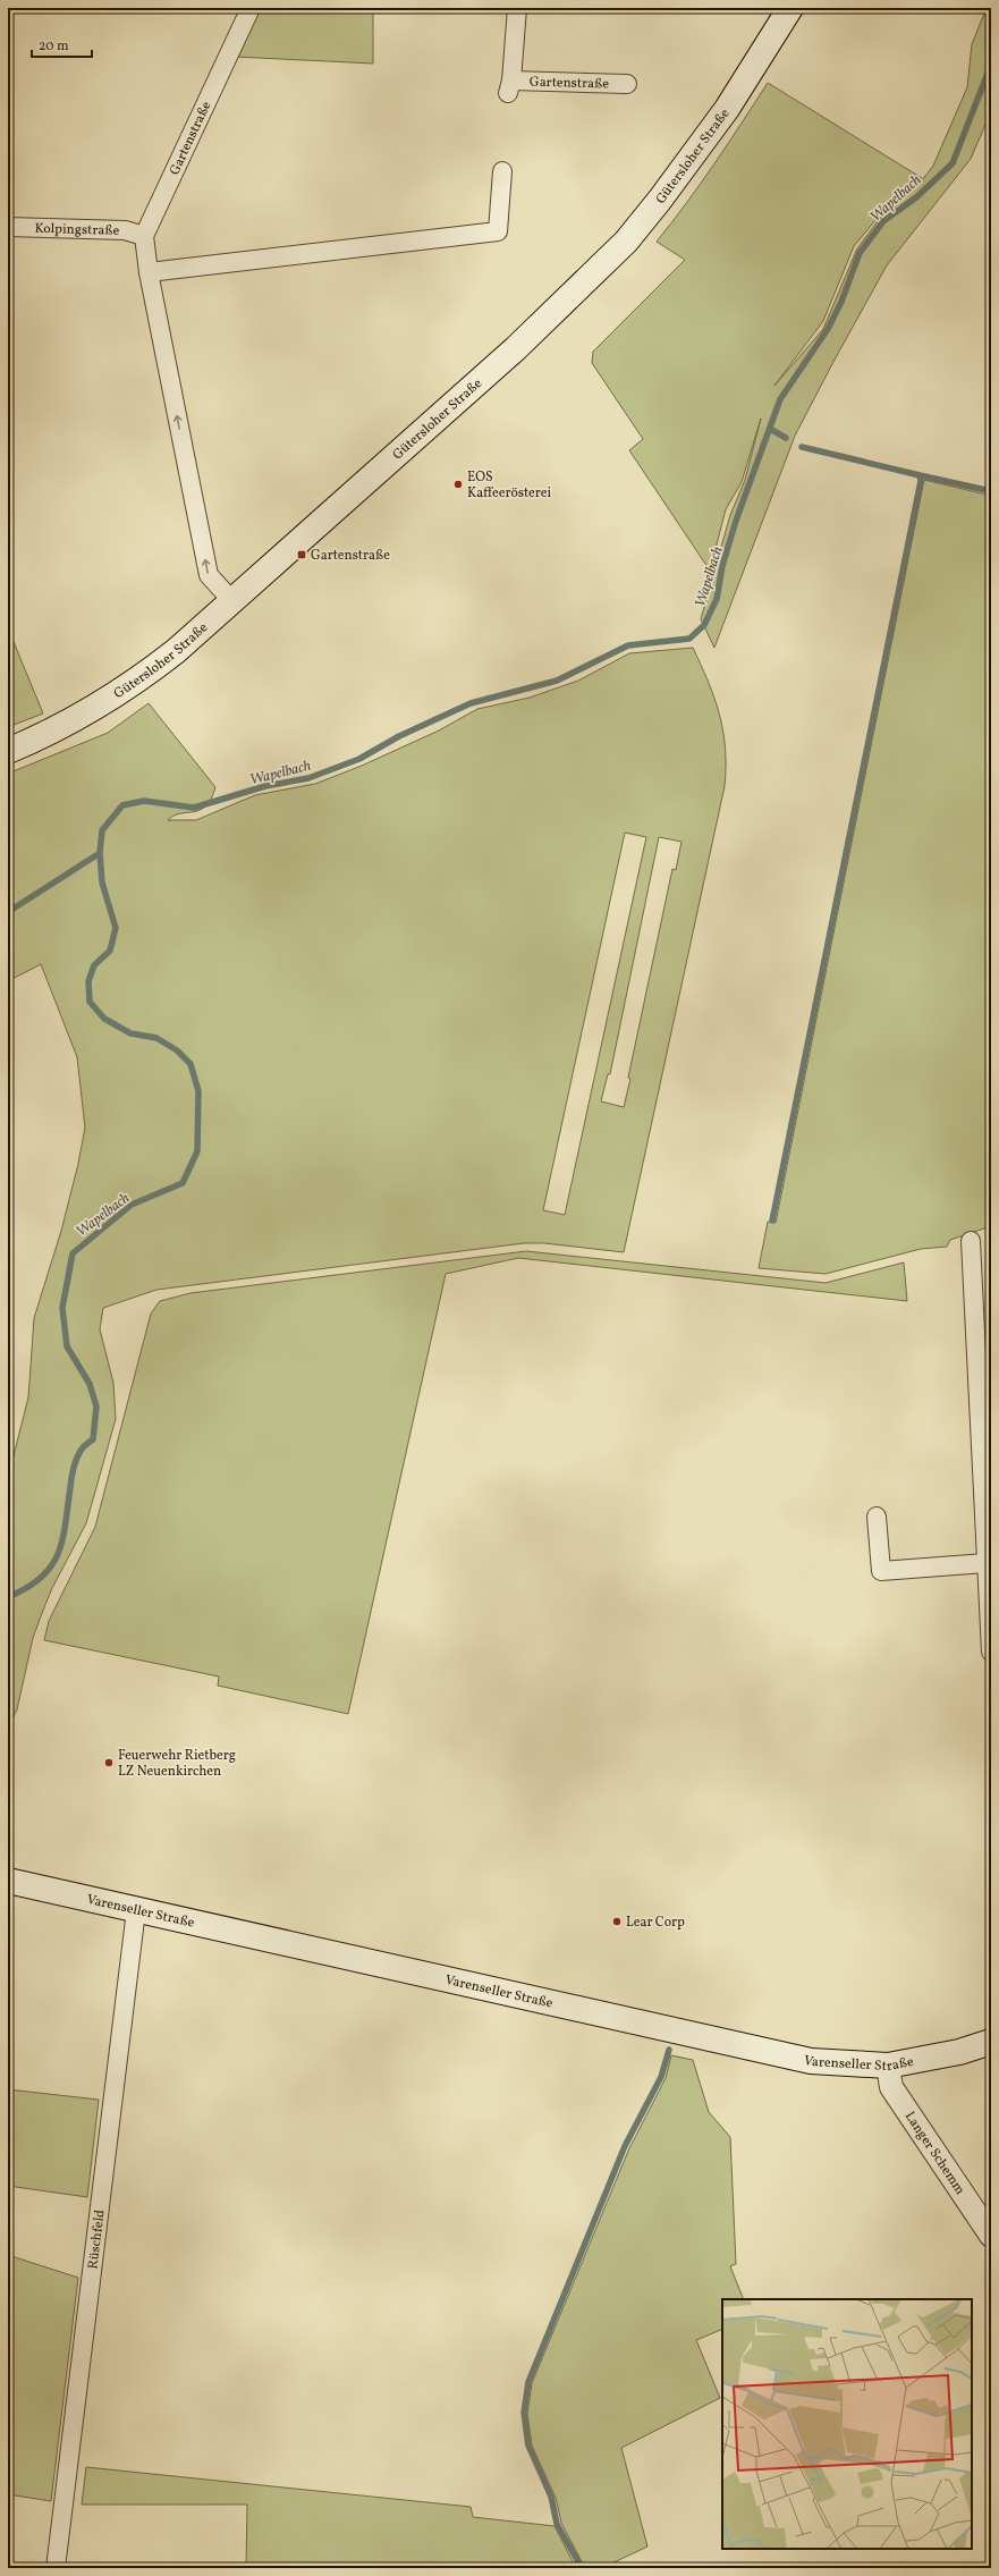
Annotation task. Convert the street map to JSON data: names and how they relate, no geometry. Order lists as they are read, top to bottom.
{
  "streets": {
    "main road": ["Gütersloher Straße", "Varenseller Straße"],
    "street": [
      "Gartenstraße",
      "Kolpingstraße",
      "Langer Schemm",
      "Rüschfeld"
    ]
  },
  "crossings": [
    ["Gartenstraße", "Kolpingstraße"],
    ["Varenseller Straße", "Langer Schemm"],
    ["Varenseller Straße", "Rüschfeld"]
  ],
  "water": ["Wapelbach"],
  "places": {
    "other": ["EOS Kaffeerösterei", "Feuerwehr Rietberg LZ Neuenkirchen", "Lear Corp"],
    "transit": ["Gartenstraße"]
  },
  "scale_bar": "20 m"
}
